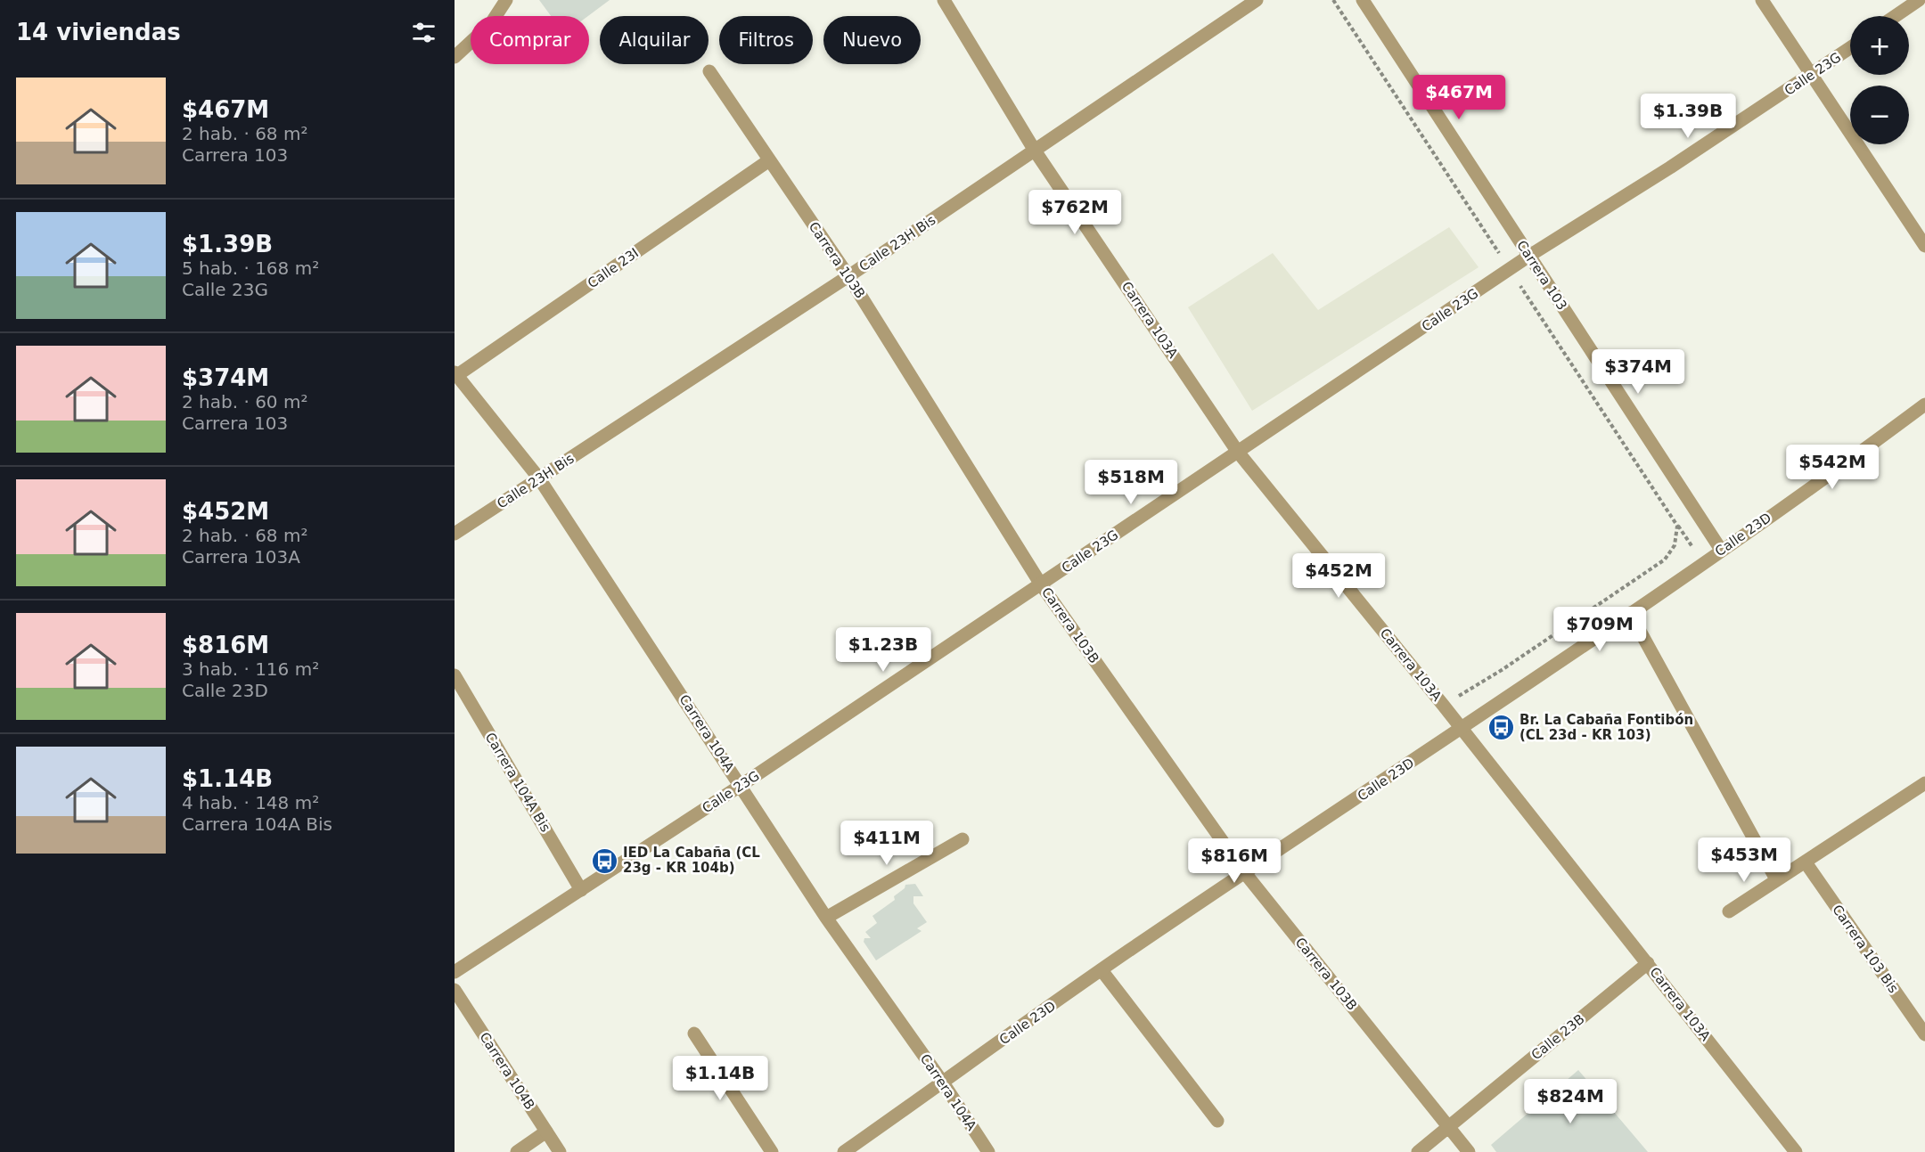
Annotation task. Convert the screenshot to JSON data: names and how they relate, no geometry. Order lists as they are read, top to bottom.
{
  "streets": {
    "street": [
      "Calle 23G",
      "Calle 23H Bis",
      "Carrera 103B",
      "Calle 23I",
      "Carrera 103",
      "Carrera 103A",
      "Calle 23D",
      "Carrera 104A",
      "Carrera 104A Bis",
      "Carrera 103 Bis",
      "Calle 23B",
      "Carrera 104B"
    ]
  },
  "crossings": [
    ["Calle 23G", "Carrera 103B"],
    ["Calle 23G", "Carrera 103"],
    ["Calle 23G", "Carrera 103A"],
    ["Calle 23G", "Carrera 104A"],
    ["Calle 23G", "Carrera 104A Bis"],
    ["Calle 23H Bis", "Carrera 103B"],
    ["Calle 23H Bis", "Carrera 103A"],
    ["Calle 23H Bis", "Carrera 104A"],
    ["Carrera 103B", "Calle 23I"],
    ["Carrera 103B", "Calle 23D"],
    ["Carrera 103B", "Calle 23B"],
    ["Calle 23I", "Carrera 104A"],
    ["Carrera 103", "Calle 23D"],
    ["Carrera 103A", "Calle 23D"],
    ["Carrera 103A", "Calle 23B"],
    ["Calle 23D", "Carrera 104A"]
  ],
  "places": {
    "bus stop": ["Br. La Cabaña Fontibón (CL 23d - KR 103)", "IED La Cabaña (CL 23g - KR 104b)"]
  },
  "page": {
    "heading": "14 viviendas",
    "map_buttons": ["+", "−"],
    "chip": [
      "Comprar",
      "Alquilar",
      "Filtros",
      "Nuevo"
    ],
    "list": [
      {
        "name": "$467M",
        "note": "2 hab. · 68 m² · Carrera 103"
      },
      {
        "name": "$1.39B",
        "note": "5 hab. · 168 m² · Calle 23G"
      },
      {
        "name": "$374M",
        "note": "2 hab. · 60 m² · Carrera 103"
      },
      {
        "name": "$452M",
        "note": "2 hab. · 68 m² · Carrera 103A"
      },
      {
        "name": "$816M",
        "note": "3 hab. · 116 m² · Calle 23D"
      },
      {
        "name": "$1.14B",
        "note": "4 hab. · 148 m² · Carrera 104A Bis"
      }
    ],
    "price": [
      "$467M",
      "$1.39B",
      "$762M",
      "$374M",
      "$542M",
      "$518M",
      "$452M",
      "$709M",
      "$1.23B",
      "$411M",
      "$453M",
      "$816M",
      "$1.14B",
      "$824M"
    ]
  }
}
